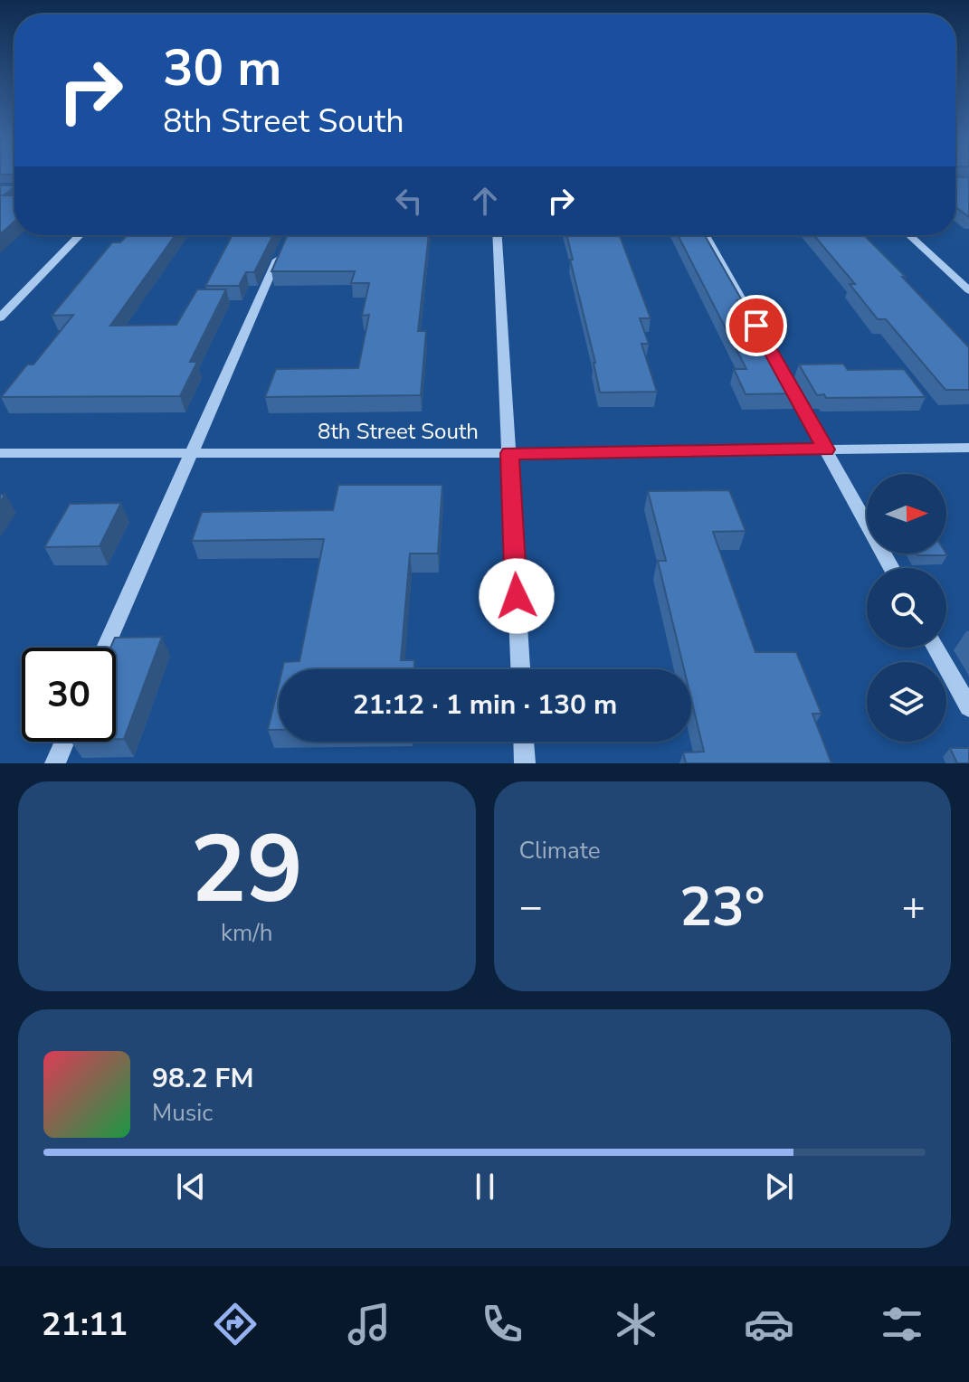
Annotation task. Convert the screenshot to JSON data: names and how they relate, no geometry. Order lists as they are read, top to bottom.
{
  "streets": {
    "street": ["8th Street South"]
  },
  "north": "right",
  "page": {
    "turn": ["30 m", "8th Street South"],
    "limit": "30",
    "trip": "21:12 · 1 min · 130 m",
    "tile": [
      ["29", "km/h"],
      "Climate"
    ],
    "heat": ["−", "23°", "+"],
    "song": ["98.2 FM", "Music"],
    "tabs": "21:11"
  }
}
